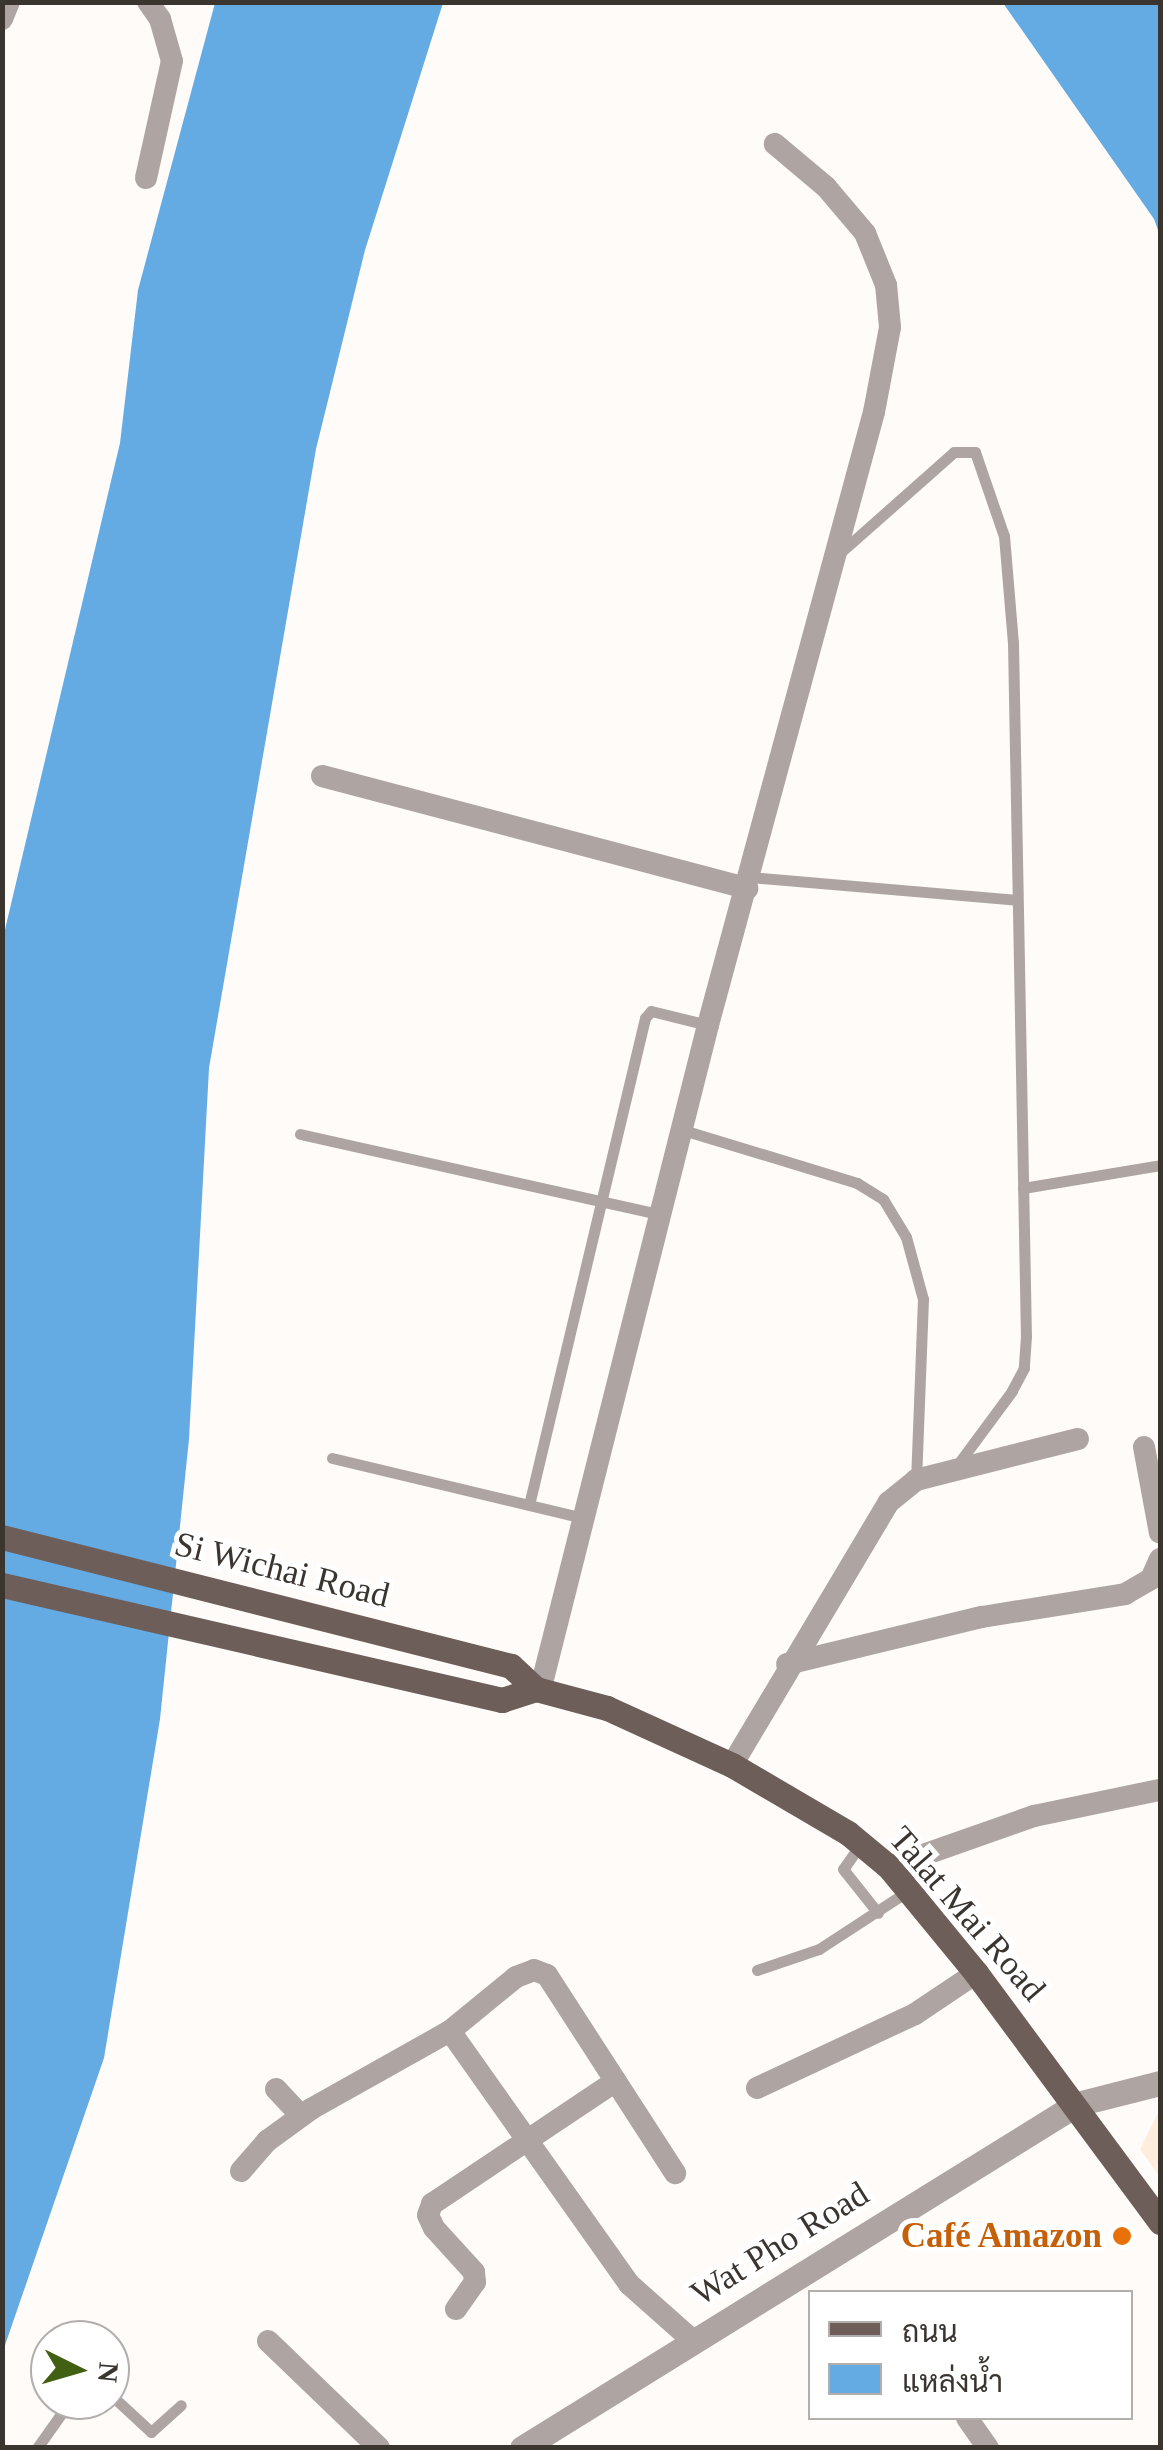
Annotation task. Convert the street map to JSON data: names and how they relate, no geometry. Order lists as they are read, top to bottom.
{
  "streets": {
    "main road": ["Si Wichai Road", "Talat Mai Road"],
    "street": ["Wat Pho Road"]
  },
  "crossings": [
    ["Si Wichai Road", "Talat Mai Road"],
    ["Talat Mai Road", "Wat Pho Road"]
  ],
  "places": ["Café Amazon"],
  "legend": ["ถนน", "แหล่งน้ำ"],
  "north": "right"
}
